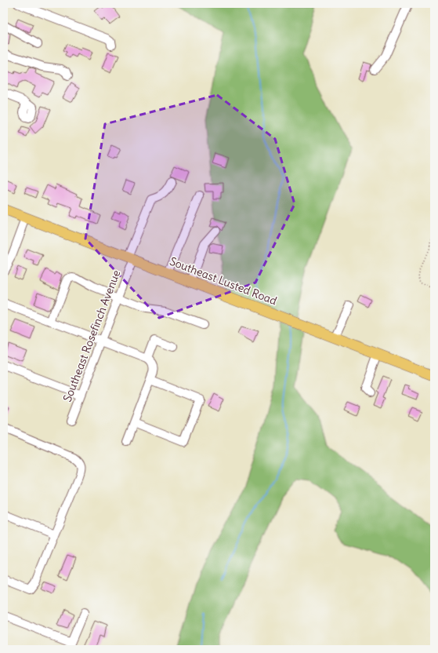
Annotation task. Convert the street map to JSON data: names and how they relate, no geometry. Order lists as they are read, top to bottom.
{
  "streets": {
    "main road": ["Southeast Lusted Road"],
    "street": ["Southeast Rosefinch Avenue"]
  },
  "crossings": [
    ["Southeast Lusted Road", "Southeast Rosefinch Avenue"]
  ]
}
